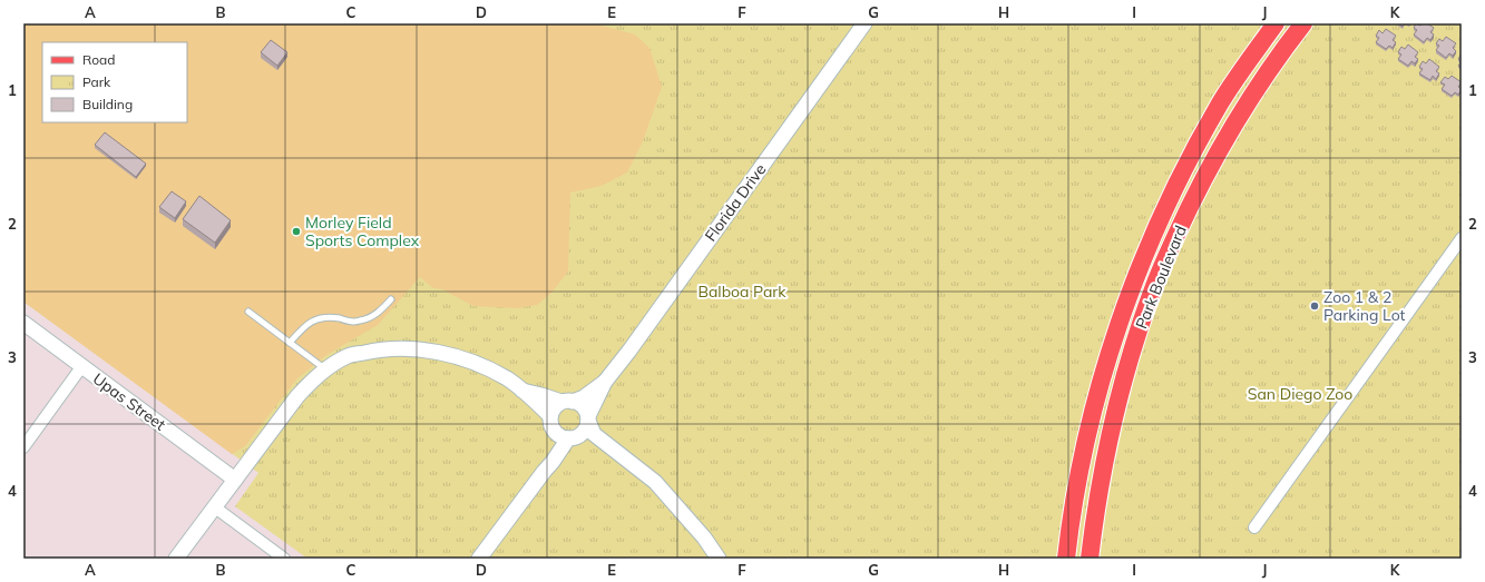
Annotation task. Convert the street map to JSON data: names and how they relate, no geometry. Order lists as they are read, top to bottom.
{
  "streets": {
    "main road": ["Park Boulevard"],
    "street": ["Florida Drive", "Upas Street"]
  },
  "parks": ["Balboa Park", "San Diego Zoo"],
  "places": ["Morley Field Sports Complex", "Zoo 1 & 2 Parking Lot"],
  "legend": ["Road", "Park", "Building"],
  "grid": {
    "columns": [
      "A",
      "B",
      "C",
      "D",
      "E",
      "F",
      "G",
      "H",
      "I",
      "J",
      "K"
    ],
    "rows": [
      "1",
      "2",
      "3",
      "4"
    ]
  }
}
